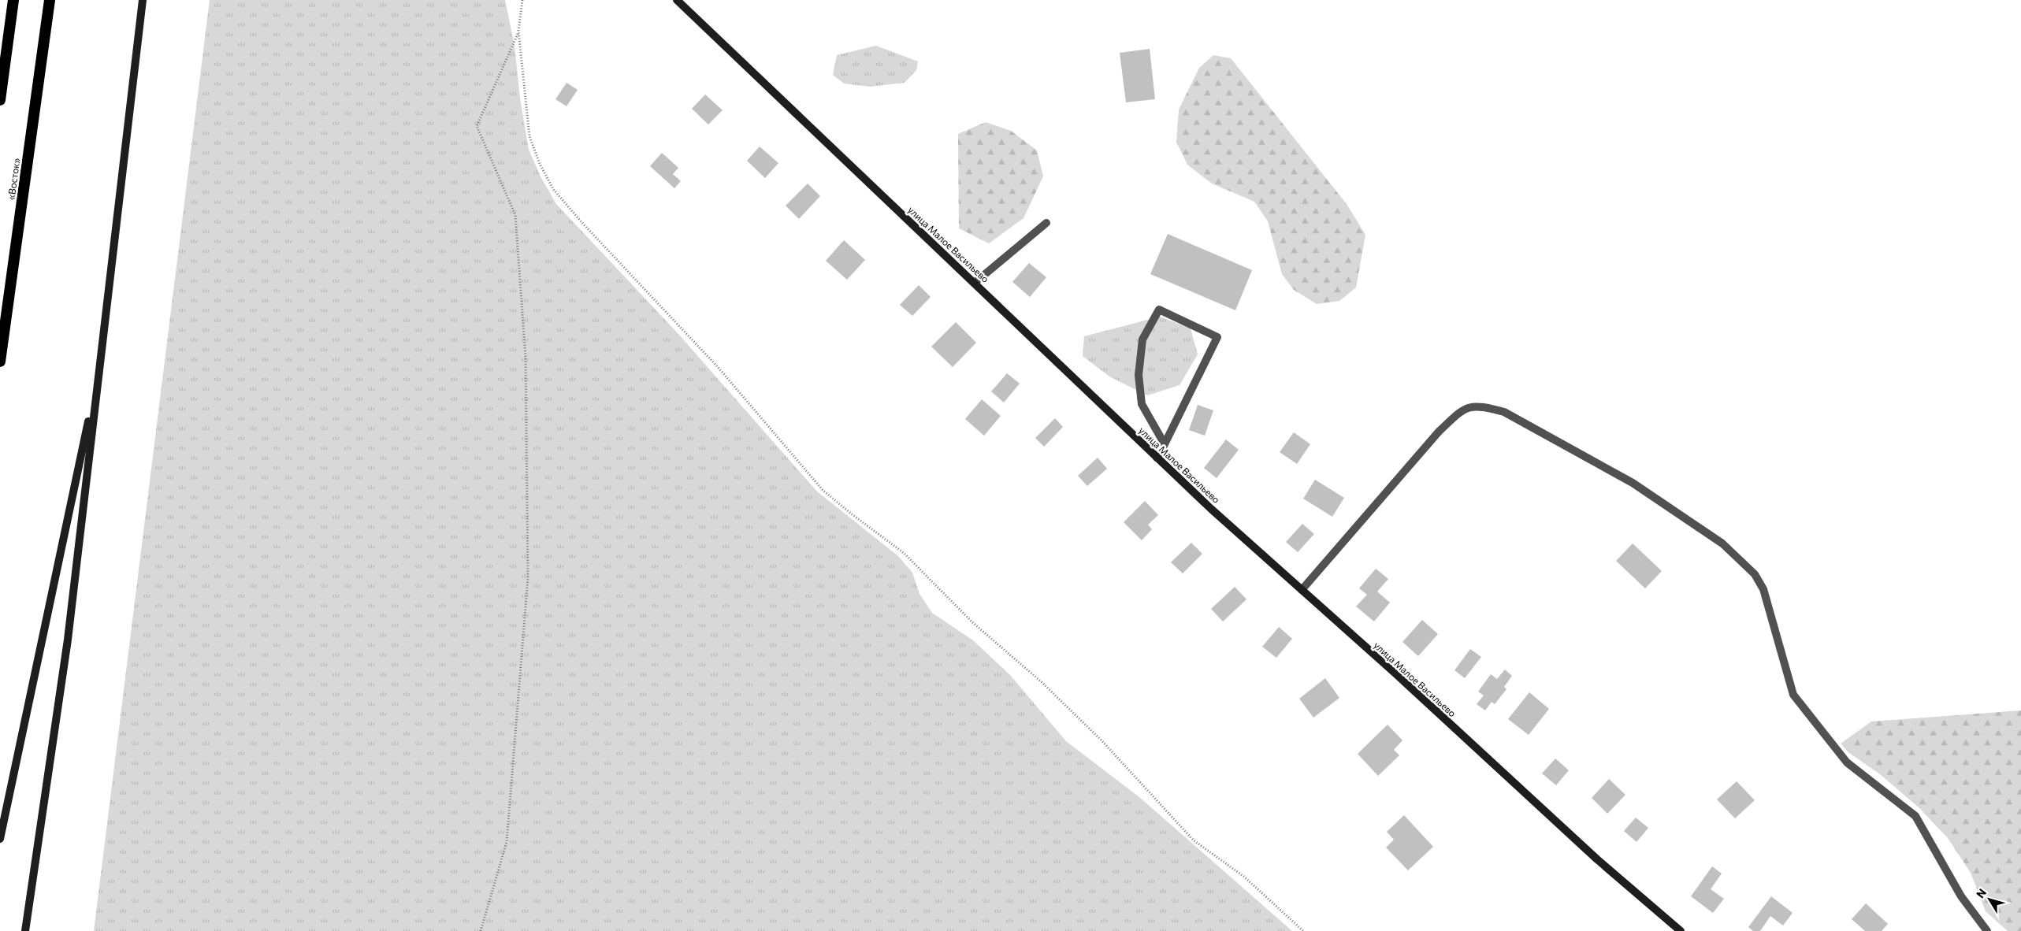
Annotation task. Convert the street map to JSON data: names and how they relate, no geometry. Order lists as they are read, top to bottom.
{
  "streets": {
    "highway": ["«Восток»"],
    "main road": ["улица Малое Васильево"]
  },
  "north": "top left"
}
